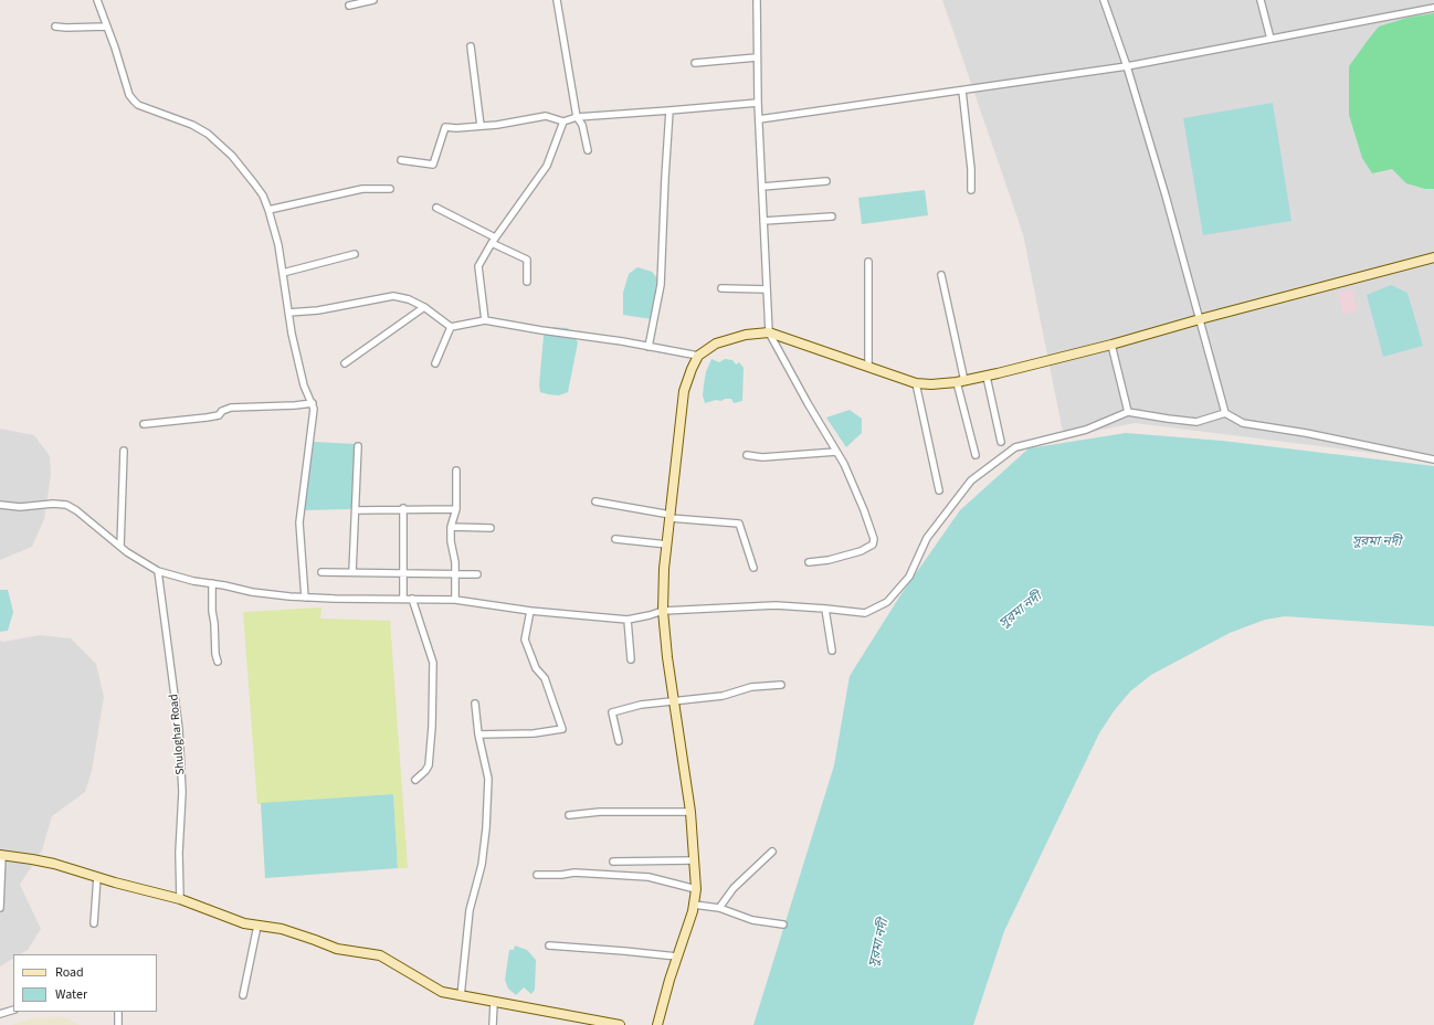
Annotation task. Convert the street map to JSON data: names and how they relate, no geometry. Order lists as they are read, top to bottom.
{
  "streets": {
    "street": ["Shuloghar Road"]
  },
  "water": ["সুরমা নদী"],
  "legend": ["Road", "Water"]
}
